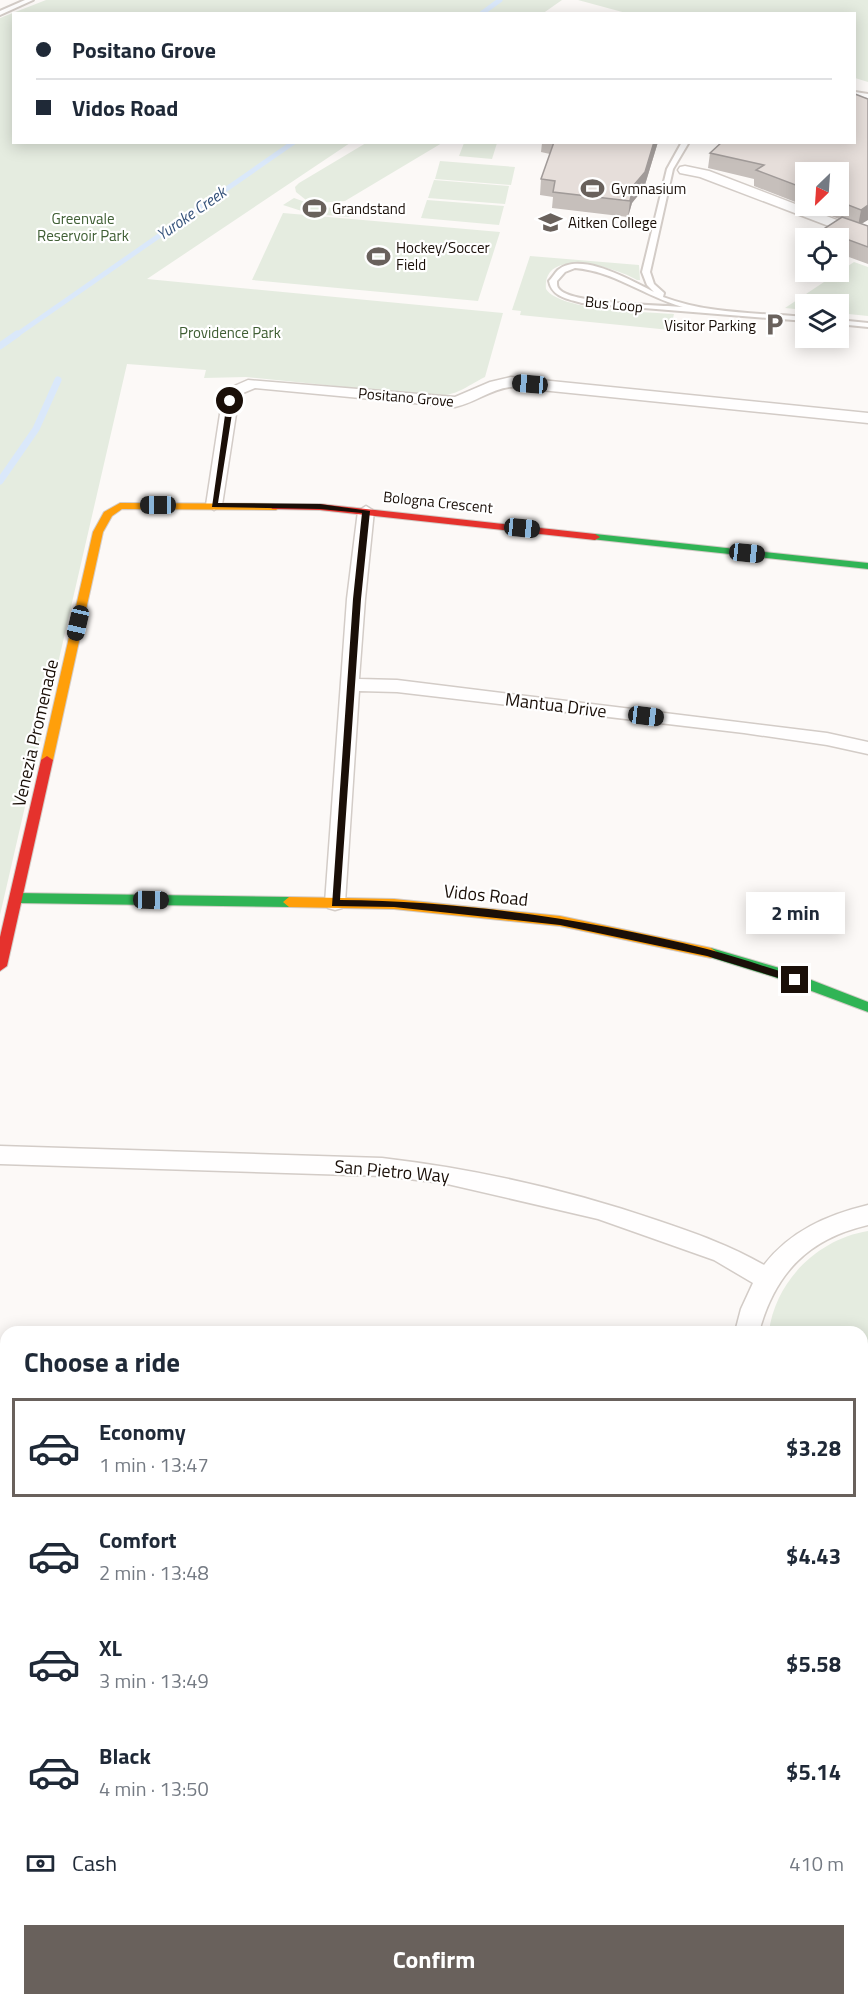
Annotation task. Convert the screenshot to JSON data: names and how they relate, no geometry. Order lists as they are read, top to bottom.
{
  "streets": {
    "street": [
      "Positano Grove",
      "Bologna Crescent",
      "Mantua Drive",
      "Venezia Promenade",
      "Vidos Road",
      "San Pietro Way"
    ],
    "lane": ["Bus Loop"]
  },
  "crossings": [
    ["Positano Grove", "Bologna Crescent"],
    ["Bologna Crescent", "Venezia Promenade"],
    ["Venezia Promenade", "Vidos Road"]
  ],
  "water": ["Yuroke Creek"],
  "parks": ["Greenvale Reservoir Park", "Providence Park"],
  "places": {
    "sports": ["Gymnasium", "Grandstand", "Hockey/Soccer Field"],
    "school or university": ["Aitken College"],
    "parking": ["Visitor Parking"]
  },
  "north": "bottom left",
  "page": {
    "banner": ["Positano Grove", "Vidos Road"],
    "bubble": "2 min",
    "heading": "Choose a ride",
    "list": [
      {
        "name": "Economy",
        "note": "1 min · 13:47",
        "value": "$3.28"
      },
      {
        "name": "Comfort",
        "note": "2 min · 13:48",
        "value": "$4.43"
      },
      {
        "name": "XL",
        "note": "3 min · 13:49",
        "value": "$5.58"
      },
      {
        "name": "Black",
        "note": "4 min · 13:50",
        "value": "$5.14"
      }
    ],
    "pay": ["Cash", "410 m"],
    "buttons": "Confirm"
  }
}
